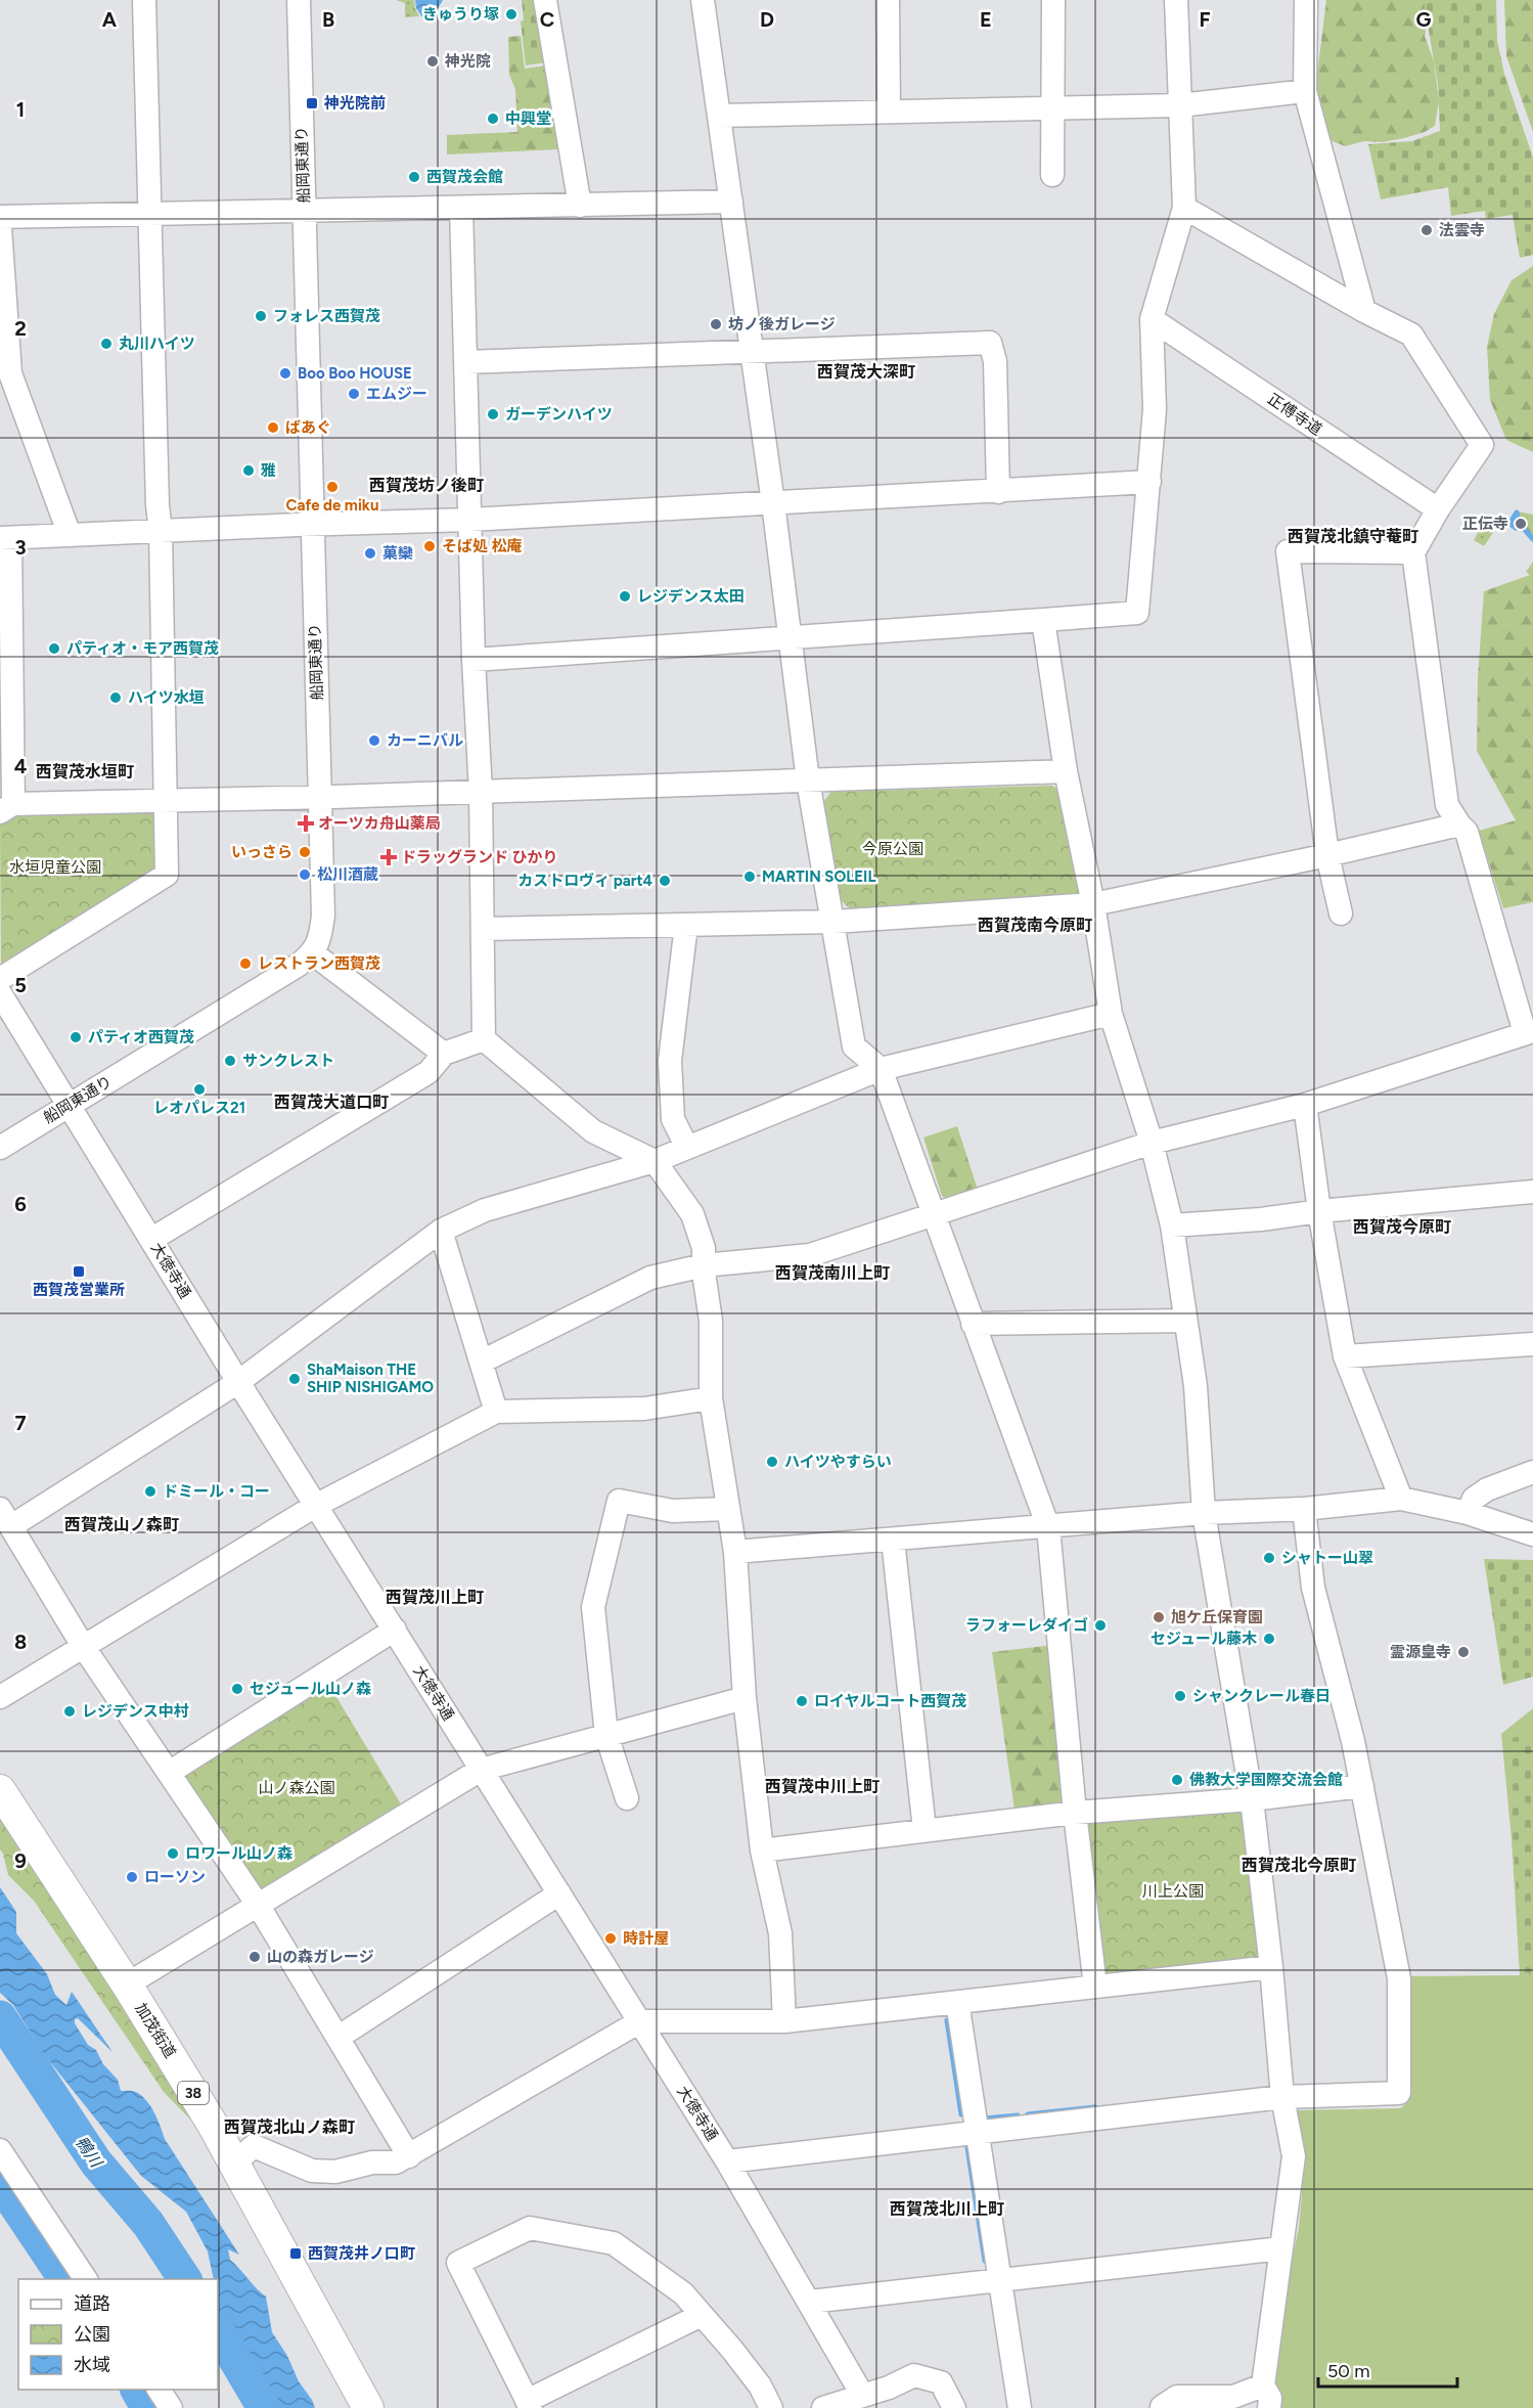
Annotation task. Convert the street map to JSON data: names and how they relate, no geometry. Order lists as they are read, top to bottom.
{
  "streets": {
    "main road": ["加茂街道", "38"],
    "street": ["船岡東通り", "正傅寺道", "大徳寺通"]
  },
  "crossings": [
    ["船岡東通り", "大徳寺通"]
  ],
  "districts": [
    "西賀茂大深町",
    "西賀茂坊ノ後町",
    "西賀茂北鎮守菴町",
    "西賀茂水垣町",
    "西賀茂南今原町",
    "西賀茂大道口町",
    "西賀茂今原町",
    "西賀茂南川上町",
    "西賀茂山ノ森町",
    "西賀茂川上町",
    "西賀茂中川上町",
    "西賀茂北今原町",
    "西賀茂北山ノ森町",
    "西賀茂北川上町"
  ],
  "water": ["鴨川"],
  "parks": [
    "今原公園",
    "水垣児童公園",
    "山ノ森公園",
    "川上公園"
  ],
  "places": {
    "other": [
      "きゅうり塚",
      "神光院",
      "中興堂",
      "西賀茂会館",
      "法雲寺",
      "フォレス西賀茂",
      "坊ノ後ガレージ",
      "丸川ハイツ",
      "Boo Boo HOUSE",
      "エムジー",
      "ガーデンハイツ",
      "ばあぐ",
      "雅",
      "Cafe de miku",
      "正伝寺",
      "そば処 松庵",
      "菓欒",
      "レジデンス太田",
      "パティオ・モア西賀茂",
      "ハイツ水垣",
      "カーニバル",
      "いっさら",
      "松川酒蔵",
      "MARTIN SOLEIL",
      "カストロヴィ part4",
      "レストラン西賀茂",
      "パティオ西賀茂",
      "サンクレスト",
      "レオパレス21",
      "ShaMaison THE SHIP NISHIGAMO",
      "ハイツやすらい",
      "ドミール・コー",
      "シャトー山翠",
      "旭ケ丘保育園",
      "ラフォーレダイゴ",
      "セジュール藤木",
      "霊源皇寺",
      "セジュール山ノ森",
      "シャンクレール春日",
      "ロイヤルコート西賀茂",
      "レジデンス中村",
      "佛教大学国際交流会館",
      "ロワール山ノ森",
      "ローソン",
      "時計屋",
      "山の森ガレージ"
    ],
    "transit": ["神光院前", "西賀茂営業所", "西賀茂井ノ口町"],
    "health": ["オーツカ舟山薬局", "ドラッグランド ひかり"]
  },
  "legend": ["道路", "公園", "水域"],
  "scale_bar": "50 m",
  "grid": {
    "columns": [
      "A",
      "B",
      "C",
      "D",
      "E",
      "F",
      "G"
    ],
    "rows": [
      "1",
      "2",
      "3",
      "4",
      "5",
      "6",
      "7",
      "8",
      "9"
    ]
  }
}
